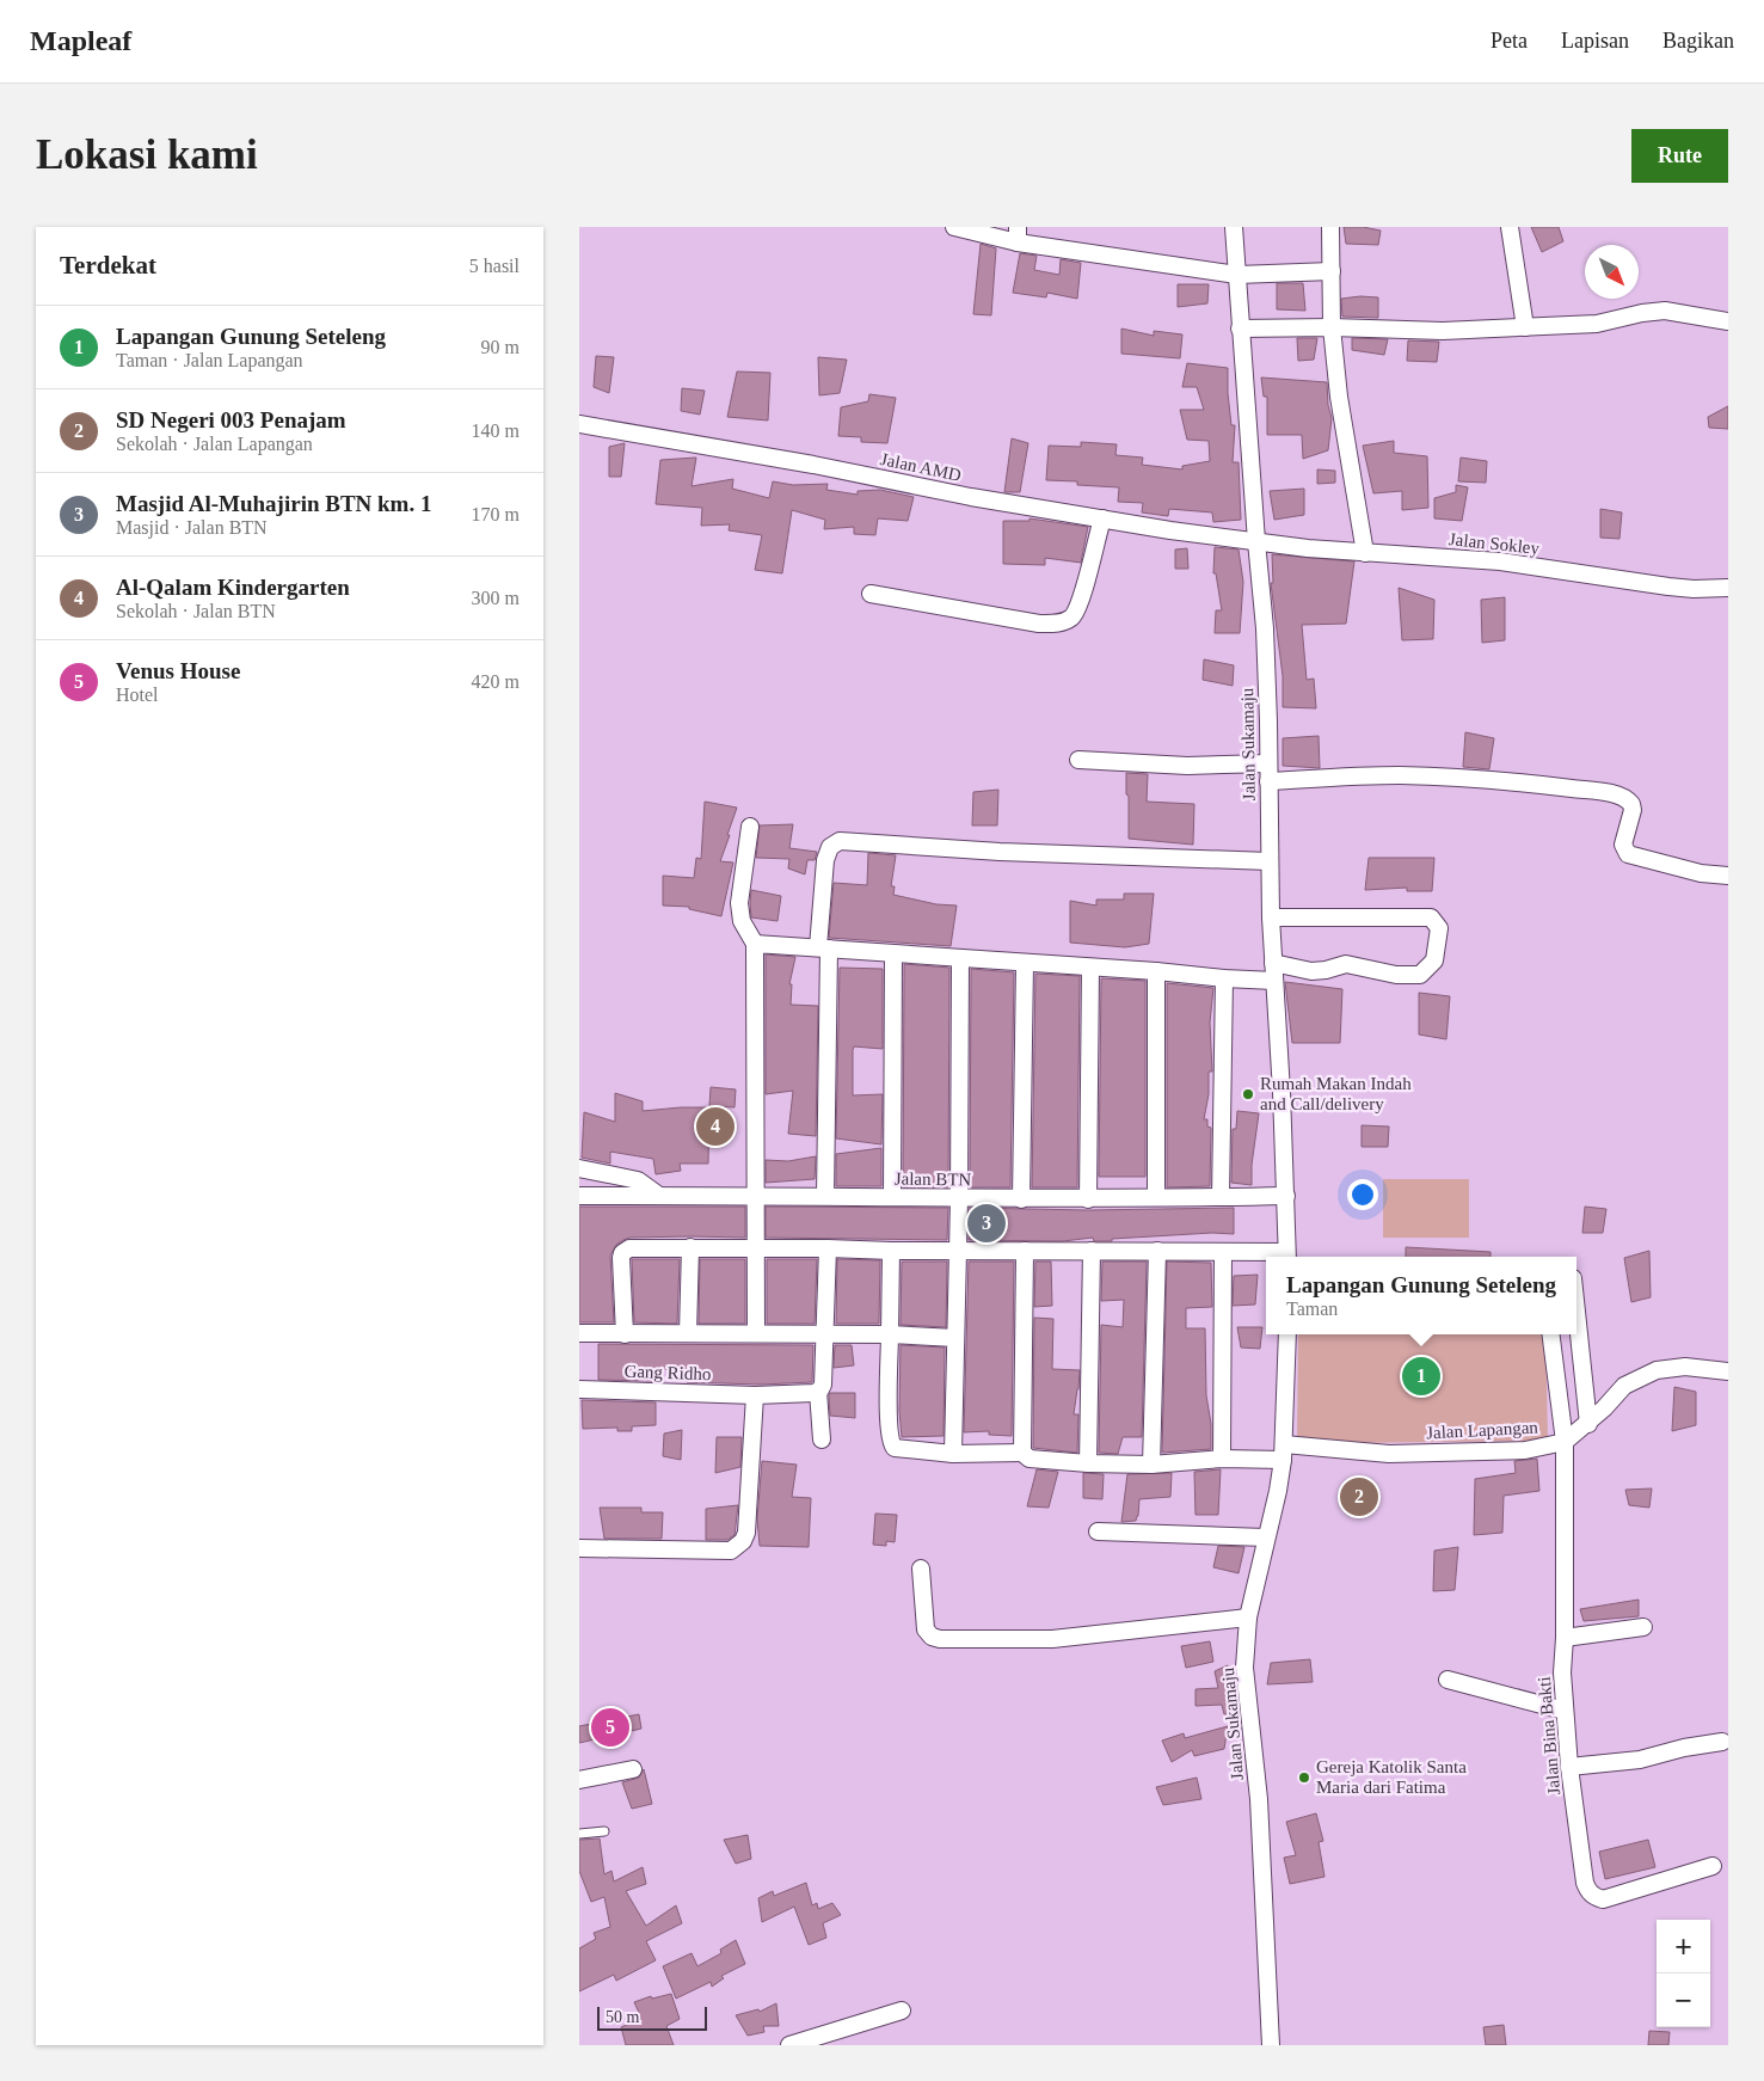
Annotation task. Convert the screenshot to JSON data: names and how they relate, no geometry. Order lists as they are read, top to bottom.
{
  "streets": {
    "street": [
      "Jalan AMD",
      "Jalan Sokley",
      "Jalan Sukamaju",
      "Jalan BTN",
      "Gang Ridho",
      "Jalan Lapangan",
      "Jalan Bina Bakti"
    ]
  },
  "crossings": [
    ["Jalan AMD", "Jalan Sokley"],
    ["Jalan AMD", "Jalan Sukamaju"],
    ["Jalan Sokley", "Jalan Sukamaju"],
    ["Jalan Sukamaju", "Jalan BTN"],
    ["Jalan Sukamaju", "Jalan Lapangan"],
    ["Jalan Lapangan", "Jalan Bina Bakti"]
  ],
  "places": ["Rumah Makan Indah and Call/delivery", "Gereja Katolik Santa Maria dari Fatima"],
  "scale_bar": "50 m",
  "north": "bottom right",
  "page": {
    "header": "Mapleaf",
    "nav": ["Peta", "Lapisan", "Bagikan"],
    "buttons": "Rute",
    "title": "Lokasi kami",
    "heading": ["Terdekat", "5 hasil"],
    "list": [
      {
        "mark": "1",
        "name": "Lapangan Gunung Seteleng",
        "note": "Taman · Jalan Lapangan",
        "value": "90 m"
      },
      {
        "mark": "2",
        "name": "SD Negeri 003 Penajam",
        "note": "Sekolah · Jalan Lapangan",
        "value": "140 m"
      },
      {
        "mark": "3",
        "name": "Masjid Al-Muhajirin BTN km. 1",
        "note": "Masjid · Jalan BTN",
        "value": "170 m"
      },
      {
        "mark": "4",
        "name": "Al-Qalam Kindergarten",
        "note": "Sekolah · Jalan BTN",
        "value": "300 m"
      },
      {
        "mark": "5",
        "name": "Venus House",
        "note": "Hotel",
        "value": "420 m"
      }
    ],
    "pins": [
      "4",
      "3",
      "1",
      "2",
      "5"
    ],
    "popup": ["Lapangan Gunung Seteleng", "Taman"],
    "map_buttons": ["+", "−"],
    "scale": "50 m"
  }
}
